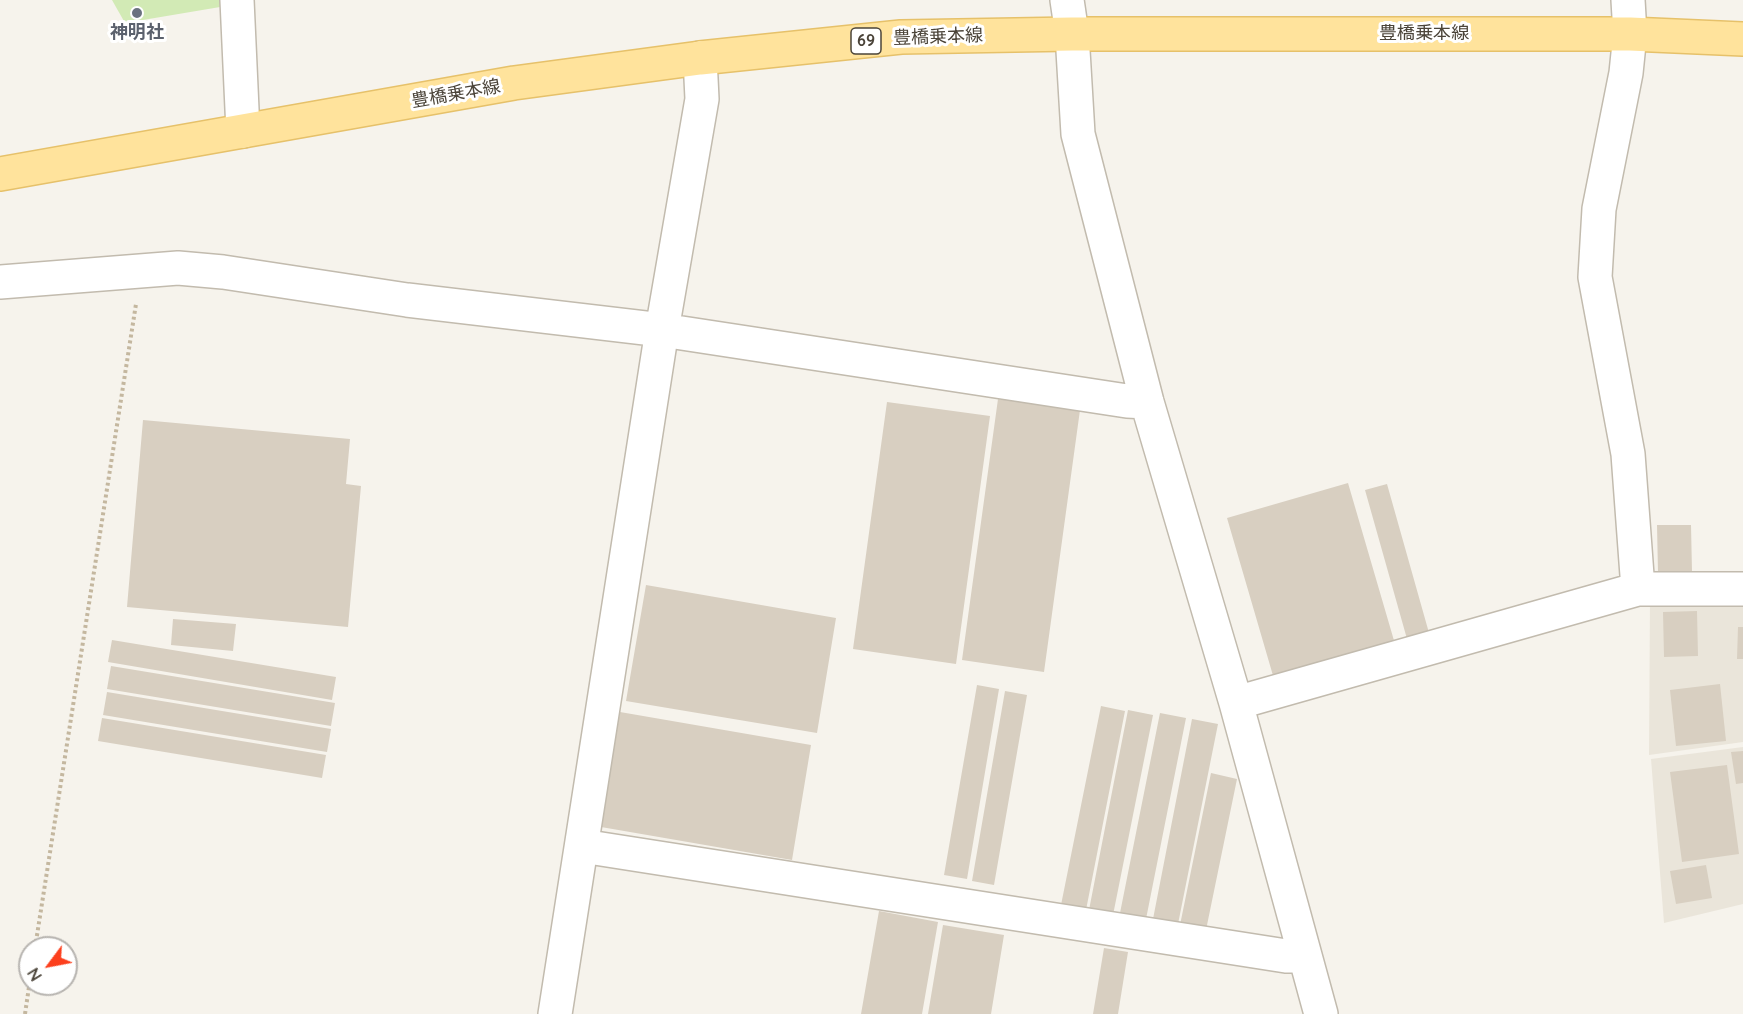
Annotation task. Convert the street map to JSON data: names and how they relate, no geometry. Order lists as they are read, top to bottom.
{
  "streets": {
    "main road": ["豊橋乗本線", "69"]
  },
  "places": ["神明社"],
  "north": "bottom left"
}
